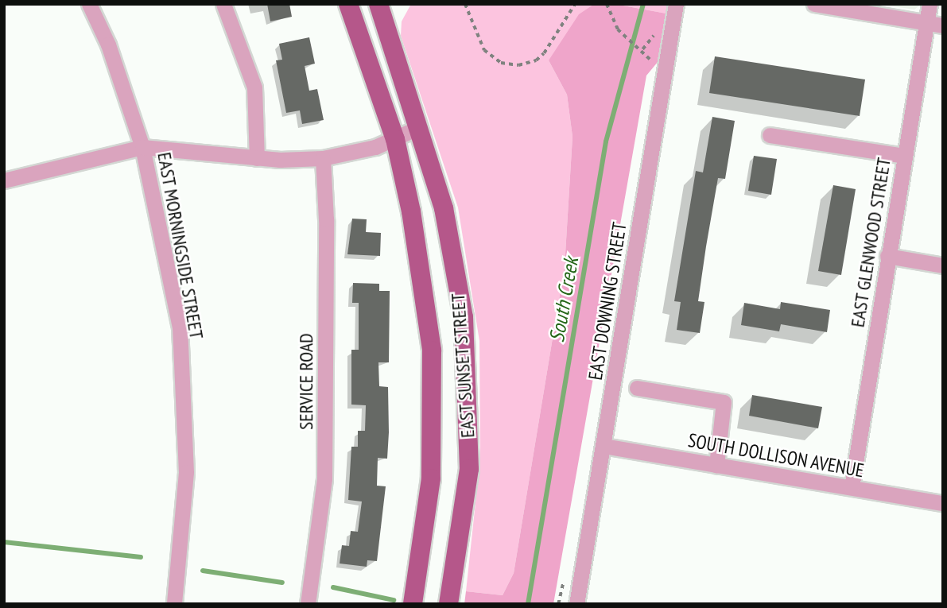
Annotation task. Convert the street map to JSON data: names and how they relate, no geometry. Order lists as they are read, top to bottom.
{
  "streets": {
    "main road": ["EAST SUNSET STREET"],
    "street": [
      "EAST GLENWOOD STREET",
      "EAST MORNINGSIDE STREET",
      "EAST DOWNING STREET",
      "SERVICE ROAD",
      "SOUTH DOLLISON AVENUE"
    ]
  },
  "crossings": [
    ["EAST GLENWOOD STREET", "SOUTH DOLLISON AVENUE"],
    ["EAST DOWNING STREET", "SOUTH DOLLISON AVENUE"]
  ],
  "water": ["South Creek"]
}
